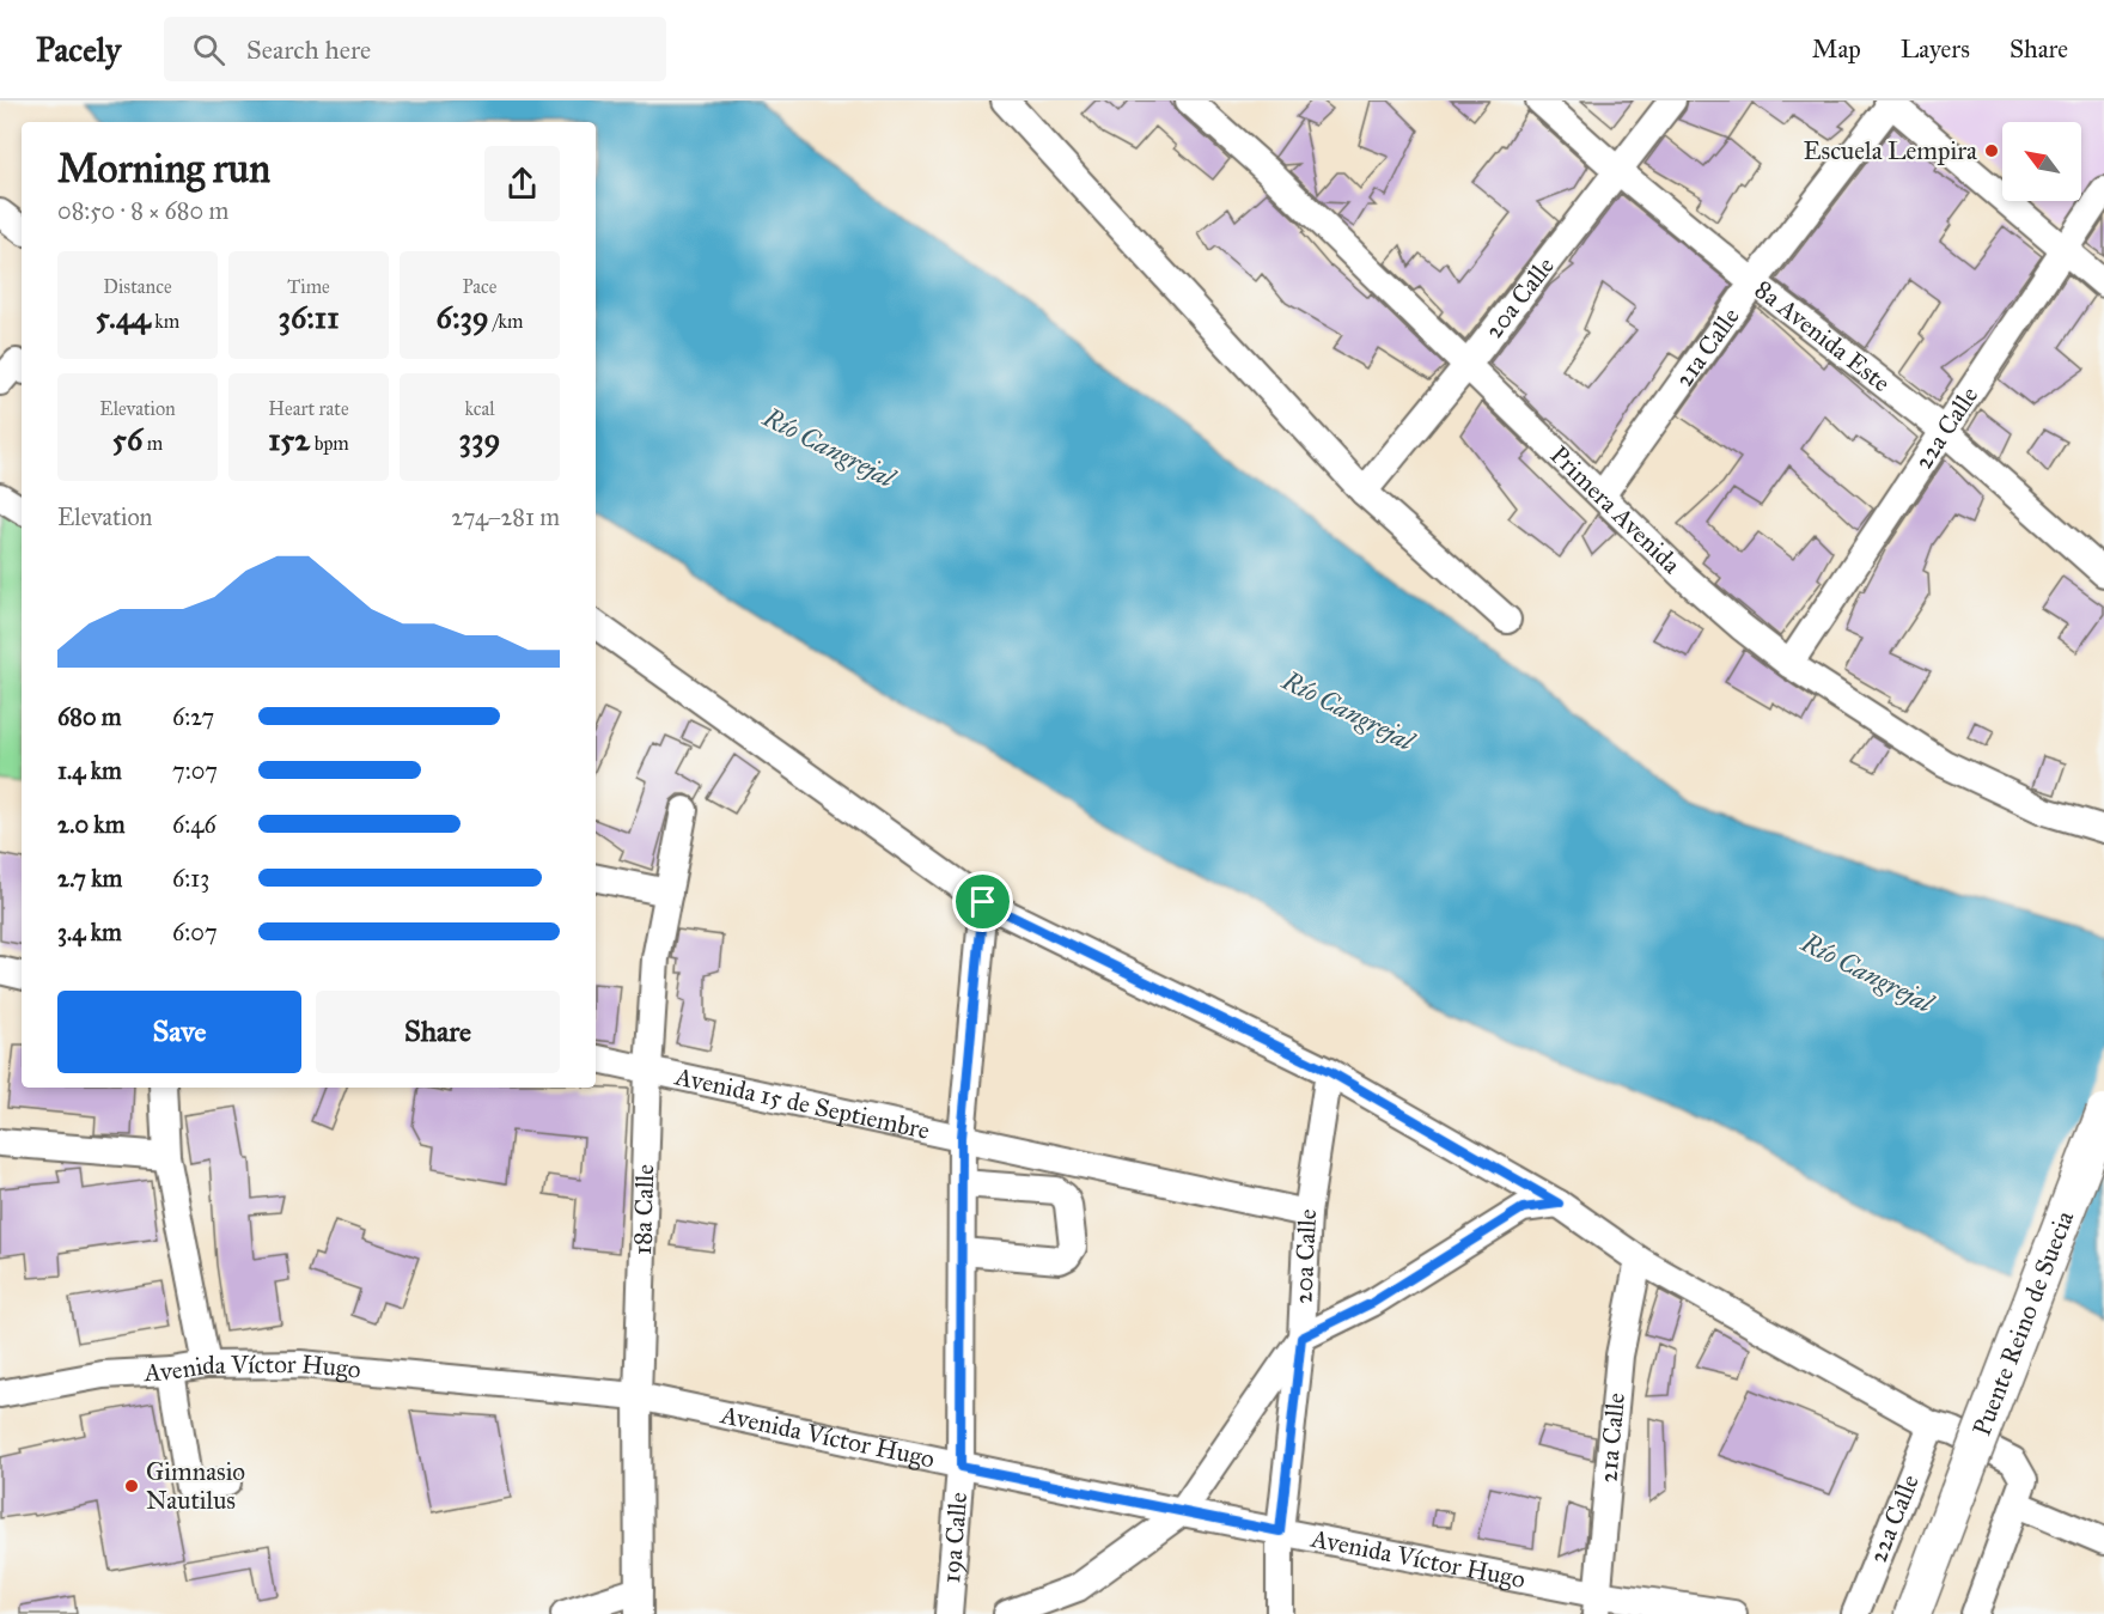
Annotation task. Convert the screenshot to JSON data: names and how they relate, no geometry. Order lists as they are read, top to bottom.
{
  "streets": {
    "main road": ["Puente Reino de Suecia"],
    "street": [
      "20a Calle",
      "8a Avenida Este",
      "21a Calle",
      "22a Calle",
      "Primera Avenida",
      "Avenida 15 de Septiembre",
      "18a Calle",
      "Avenida Víctor Hugo",
      "19a Calle"
    ]
  },
  "crossings": [
    ["20a Calle", "8a Avenida Este"],
    ["20a Calle", "Primera Avenida"],
    ["20a Calle", "Avenida 15 de Septiembre"],
    ["20a Calle", "Avenida Víctor Hugo"],
    ["8a Avenida Este", "21a Calle"],
    ["8a Avenida Este", "22a Calle"],
    ["21a Calle", "Primera Avenida"],
    ["21a Calle", "Avenida Víctor Hugo"],
    ["22a Calle", "Primera Avenida"],
    ["Avenida 15 de Septiembre", "18a Calle"],
    ["Avenida 15 de Septiembre", "19a Calle"],
    ["18a Calle", "Avenida Víctor Hugo"],
    ["Avenida Víctor Hugo", "19a Calle"]
  ],
  "water": ["Río Cangrejal"],
  "places": ["Escuela Lempira", "Gimnasio Nautilus"],
  "north": "top left",
  "page": {
    "header": "Pacely",
    "search": "Search here",
    "nav": ["Map", "Layers", "Share"],
    "heading": ["Morning run", "08:50 · 8 × 680 m"],
    "stats": [
      ["Distance", "5.44 km"],
      ["Time", "36:11"],
      ["Pace", "6:39 /km"],
      ["Elevation", "56 m"],
      ["Heart rate", "152 bpm"],
      ["kcal", "339"]
    ],
    "chart": ["Elevation", "274–281 m"],
    "list": [
      {
        "name": "680 m",
        "note": "6:27"
      },
      {
        "name": "1.4 km",
        "note": "7:07"
      },
      {
        "name": "2.0 km",
        "note": "6:46"
      },
      {
        "name": "2.7 km",
        "note": "6:13"
      },
      {
        "name": "3.4 km",
        "note": "6:07"
      }
    ],
    "buttons": ["Save", "Share"]
  }
}
